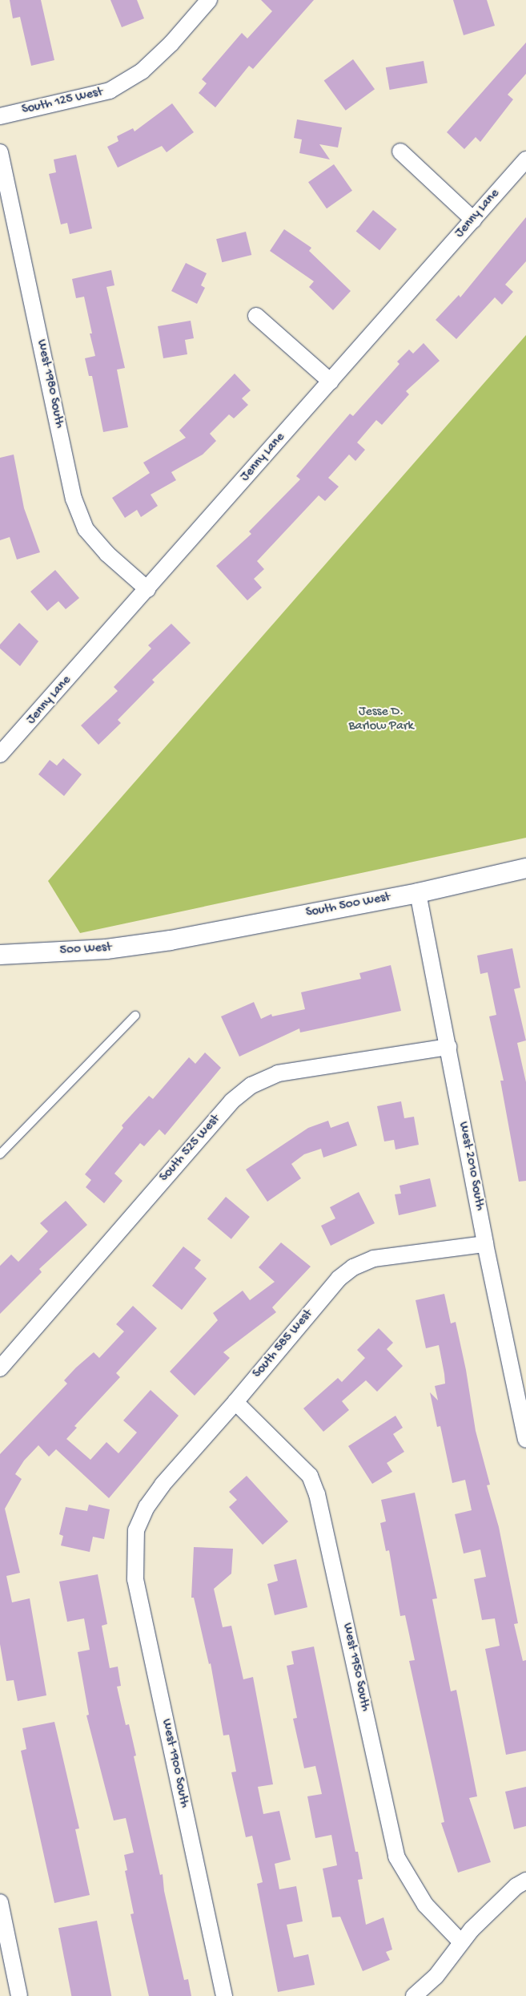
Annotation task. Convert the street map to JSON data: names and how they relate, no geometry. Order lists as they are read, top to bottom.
{
  "streets": {
    "street": [
      "South 125 West",
      "Jenny Lane",
      "West 1980 South",
      "South 500 West",
      "500 West",
      "South 525 West",
      "West 2010 South",
      "South 585 West",
      "West 1950 South",
      "West 1900 South"
    ]
  },
  "crossings": [
    ["Jenny Lane", "West 1980 South"],
    ["South 500 West", "500 West"],
    ["South 500 West", "West 2010 South"],
    ["South 525 West", "West 2010 South"],
    ["West 2010 South", "South 585 West"],
    ["South 585 West", "West 1950 South"],
    ["South 585 West", "West 1900 South"]
  ],
  "parks": ["Jesse D. Barlow Park"]
}
